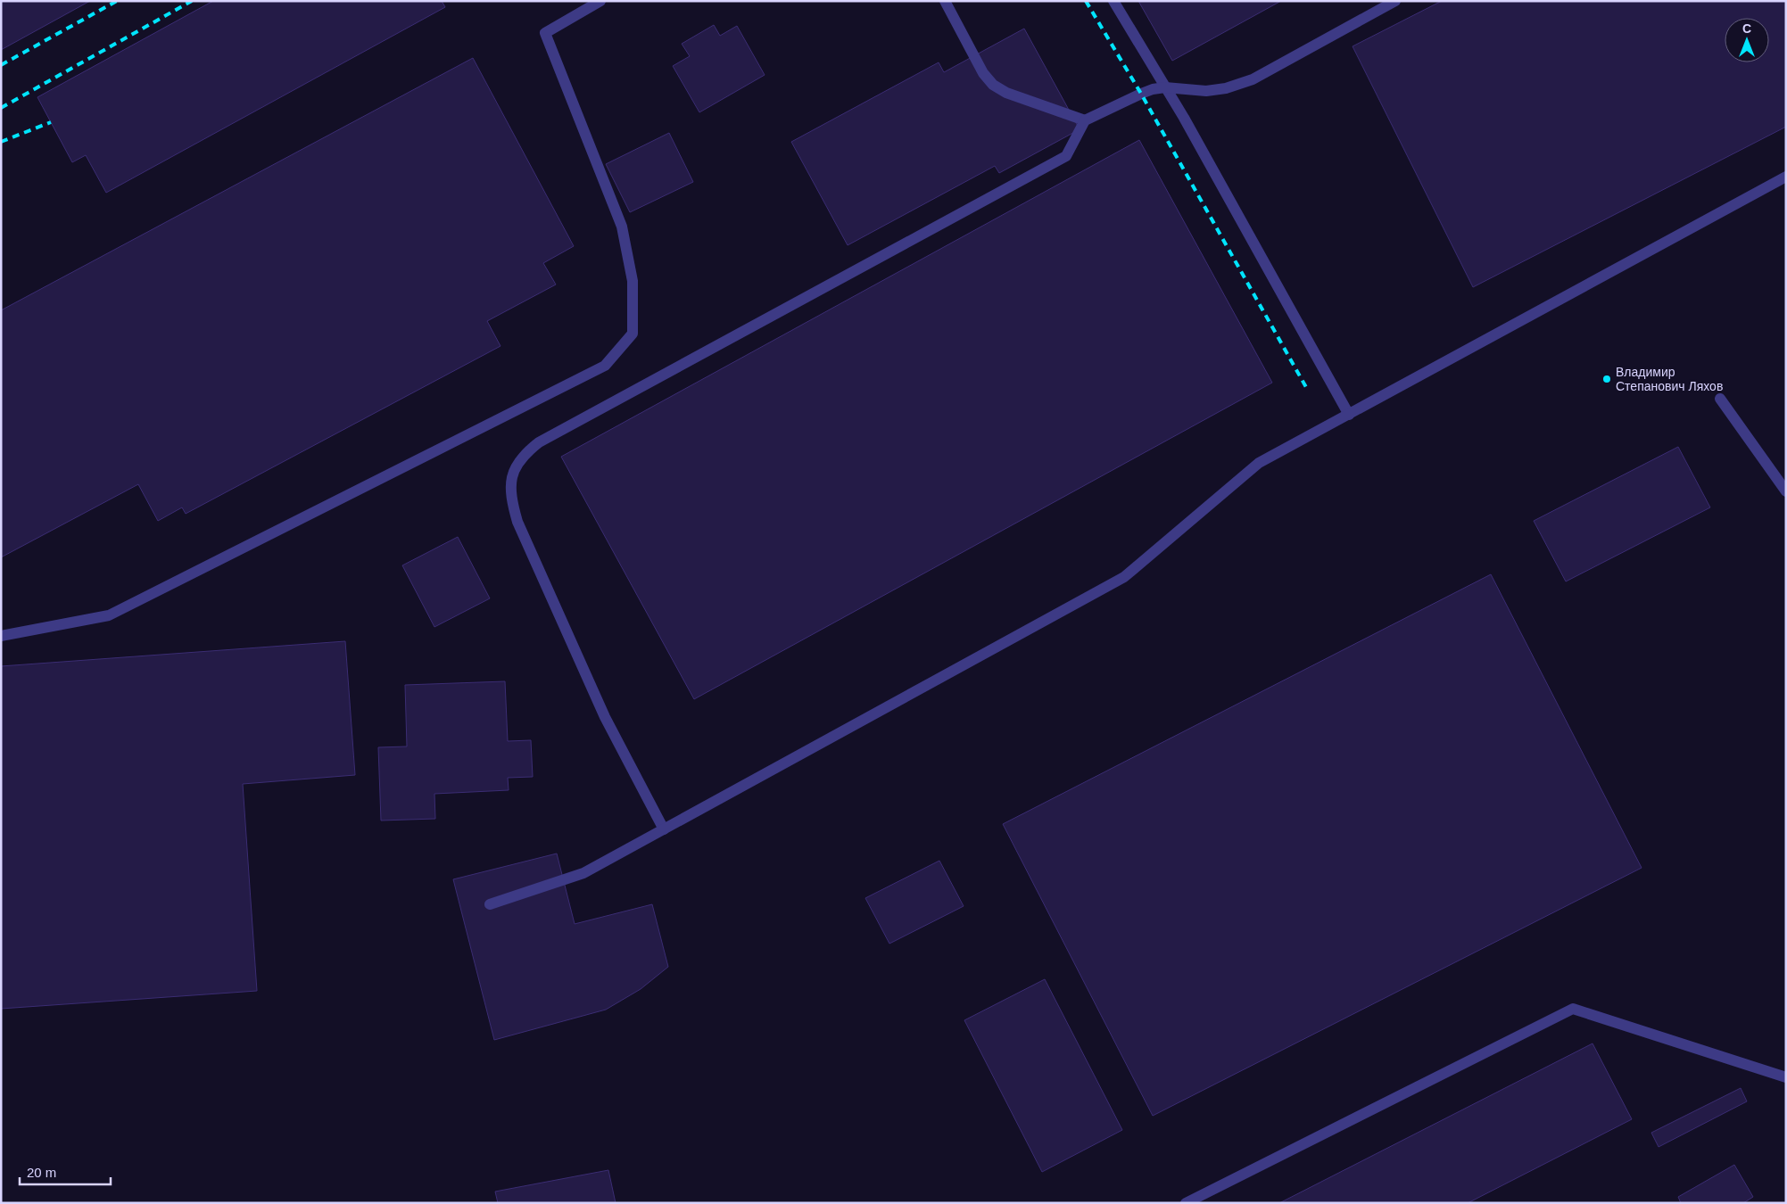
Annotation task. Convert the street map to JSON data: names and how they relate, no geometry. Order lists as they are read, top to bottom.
{
  "places": ["Владимир Степанович Ляхов"],
  "scale_bar": "20 m",
  "north": "top"
}
